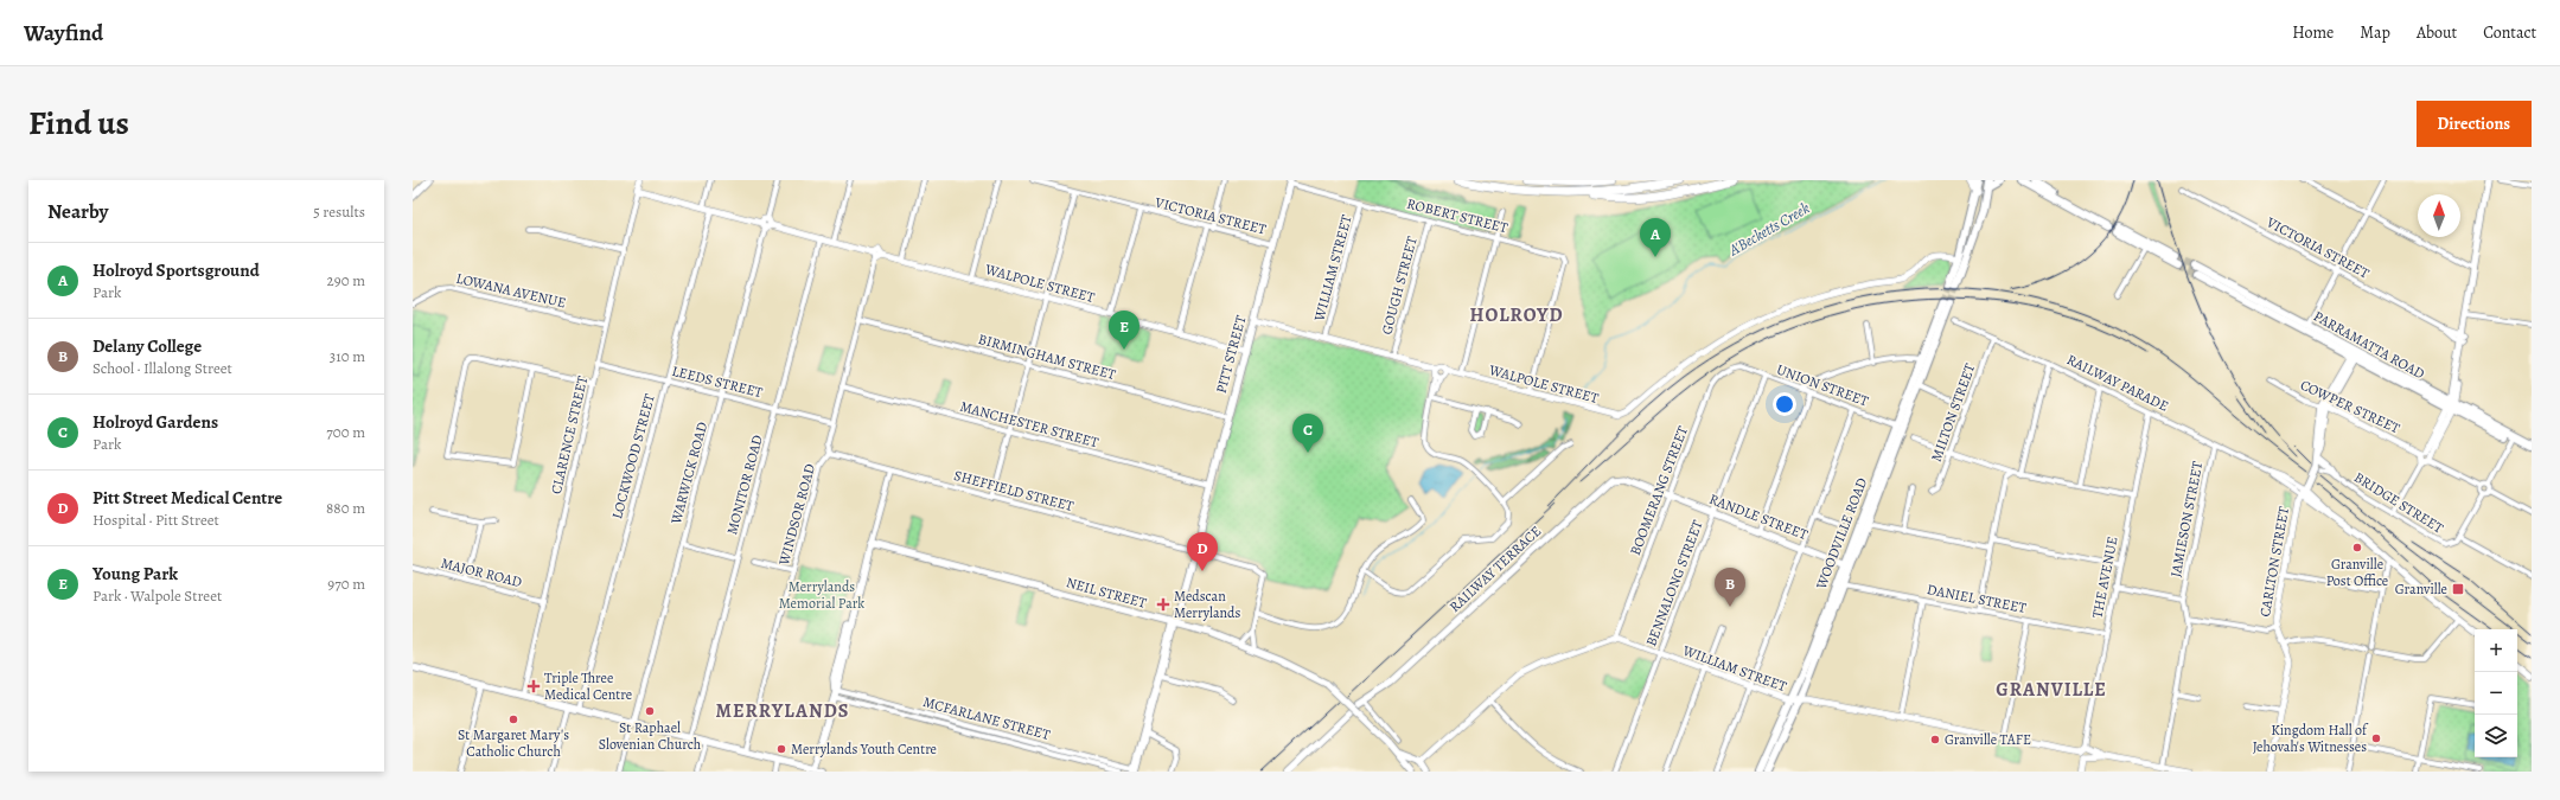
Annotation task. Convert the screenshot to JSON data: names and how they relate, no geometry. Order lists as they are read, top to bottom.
{
  "streets": {
    "main road": [
      "PARRAMATTA ROAD",
      "PITT STREET",
      "RAILWAY PARADE",
      "RANDLE STREET",
      "WOODVILLE ROAD",
      "RAILWAY TERRACE",
      "NEIL STREET"
    ],
    "street": [
      "VICTORIA STREET",
      "ROBERT STREET",
      "WILLIAM STREET",
      "WALPOLE STREET",
      "GOUGH STREET",
      "LOWANA AVENUE",
      "BIRMINGHAM STREET",
      "LEEDS STREET",
      "UNION STREET",
      "COWPER STREET",
      "MILTON STREET",
      "MANCHESTER STREET",
      "CLARENCE STREET",
      "LOCKWOOD STREET",
      "WARWICK ROAD",
      "MONITOR ROAD",
      "SHEFFIELD STREET",
      "BOOMERANG STREET",
      "BRIDGE STREET",
      "WINDSOR ROAD",
      "JAMIESON STREET",
      "CARLTON STREET",
      "MAJOR ROAD",
      "THE AVENUE",
      "BENNALONG STREET",
      "DANIEL STREET",
      "MCFARLANE STREET"
    ]
  },
  "crossings": [
    ["VICTORIA STREET", "PITT STREET"],
    ["ROBERT STREET", "WILLIAM STREET"],
    ["ROBERT STREET", "WALPOLE STREET"],
    ["ROBERT STREET", "GOUGH STREET"],
    ["ROBERT STREET", "PITT STREET"],
    ["WILLIAM STREET", "WALPOLE STREET"],
    ["WILLIAM STREET", "BOOMERANG STREET"],
    ["WILLIAM STREET", "WOODVILLE ROAD"],
    ["WILLIAM STREET", "THE AVENUE"],
    ["WILLIAM STREET", "BENNALONG STREET"],
    ["WALPOLE STREET", "GOUGH STREET"],
    ["WALPOLE STREET", "PITT STREET"],
    ["WALPOLE STREET", "WINDSOR ROAD"],
    ["LOWANA AVENUE", "CLARENCE STREET"],
    ["PITT STREET", "BIRMINGHAM STREET"],
    ["PITT STREET", "MANCHESTER STREET"],
    ["PITT STREET", "SHEFFIELD STREET"],
    ["PITT STREET", "NEIL STREET"],
    ["PITT STREET", "MCFARLANE STREET"],
    ["BIRMINGHAM STREET", "WINDSOR ROAD"],
    ["LEEDS STREET", "CLARENCE STREET"],
    ["LEEDS STREET", "LOCKWOOD STREET"],
    ["LEEDS STREET", "WARWICK ROAD"],
    ["LEEDS STREET", "MONITOR ROAD"],
    ["LEEDS STREET", "WINDSOR ROAD"],
    ["RAILWAY PARADE", "MILTON STREET"],
    ["RAILWAY PARADE", "JAMIESON STREET"],
    ["RAILWAY PARADE", "CARLTON STREET"],
    ["RAILWAY PARADE", "THE AVENUE"],
    ["UNION STREET", "BOOMERANG STREET"],
    ["UNION STREET", "WOODVILLE ROAD"],
    ["UNION STREET", "BENNALONG STREET"],
    ["MANCHESTER STREET", "WINDSOR ROAD"],
    ["CLARENCE STREET", "MAJOR ROAD"],
    ["SHEFFIELD STREET", "WINDSOR ROAD"],
    ["BOOMERANG STREET", "RANDLE STREET"],
    ["RANDLE STREET", "WOODVILLE ROAD"],
    ["RANDLE STREET", "RAILWAY TERRACE"],
    ["RANDLE STREET", "BENNALONG STREET"],
    ["WOODVILLE ROAD", "DANIEL STREET"],
    ["THE AVENUE", "DANIEL STREET"]
  ],
  "districts": ["HOLROYD", "GRANVILLE", "MERRYLANDS"],
  "water": ["A'Becketts Creek"],
  "parks": ["Merrylands Memorial Park"],
  "places": {
    "other": [
      "Granville Post Office",
      "St Raphael Slovenian Church",
      "St Margaret Mary's Catholic Church",
      "Kingdom Hall of Jehovah's Witnesses",
      "Granville TAFE",
      "Merrylands Youth Centre"
    ],
    "transit": ["Granville"],
    "health": ["Medscan Merrylands", "Triple Three Medical Centre"]
  },
  "north": "top",
  "page": {
    "header": "Wayfind",
    "nav": [
      "Home",
      "Map",
      "About",
      "Contact"
    ],
    "title": "Find us",
    "buttons": "Directions",
    "heading": ["Nearby", "5 results"],
    "pins": [
      "A",
      "E",
      "C",
      "D",
      "B"
    ],
    "list": [
      {
        "mark": "A",
        "name": "Holroyd Sportsground",
        "note": "Park",
        "value": "290 m"
      },
      {
        "mark": "B",
        "name": "Delany College",
        "note": "School · Illalong Street",
        "value": "310 m"
      },
      {
        "mark": "C",
        "name": "Holroyd Gardens",
        "note": "Park",
        "value": "700 m"
      },
      {
        "mark": "D",
        "name": "Pitt Street Medical Centre",
        "note": "Hospital · Pitt Street",
        "value": "880 m"
      },
      {
        "mark": "E",
        "name": "Young Park",
        "note": "Park · Walpole Street",
        "value": "970 m"
      }
    ],
    "map_buttons": ["+", "−"]
  }
}
